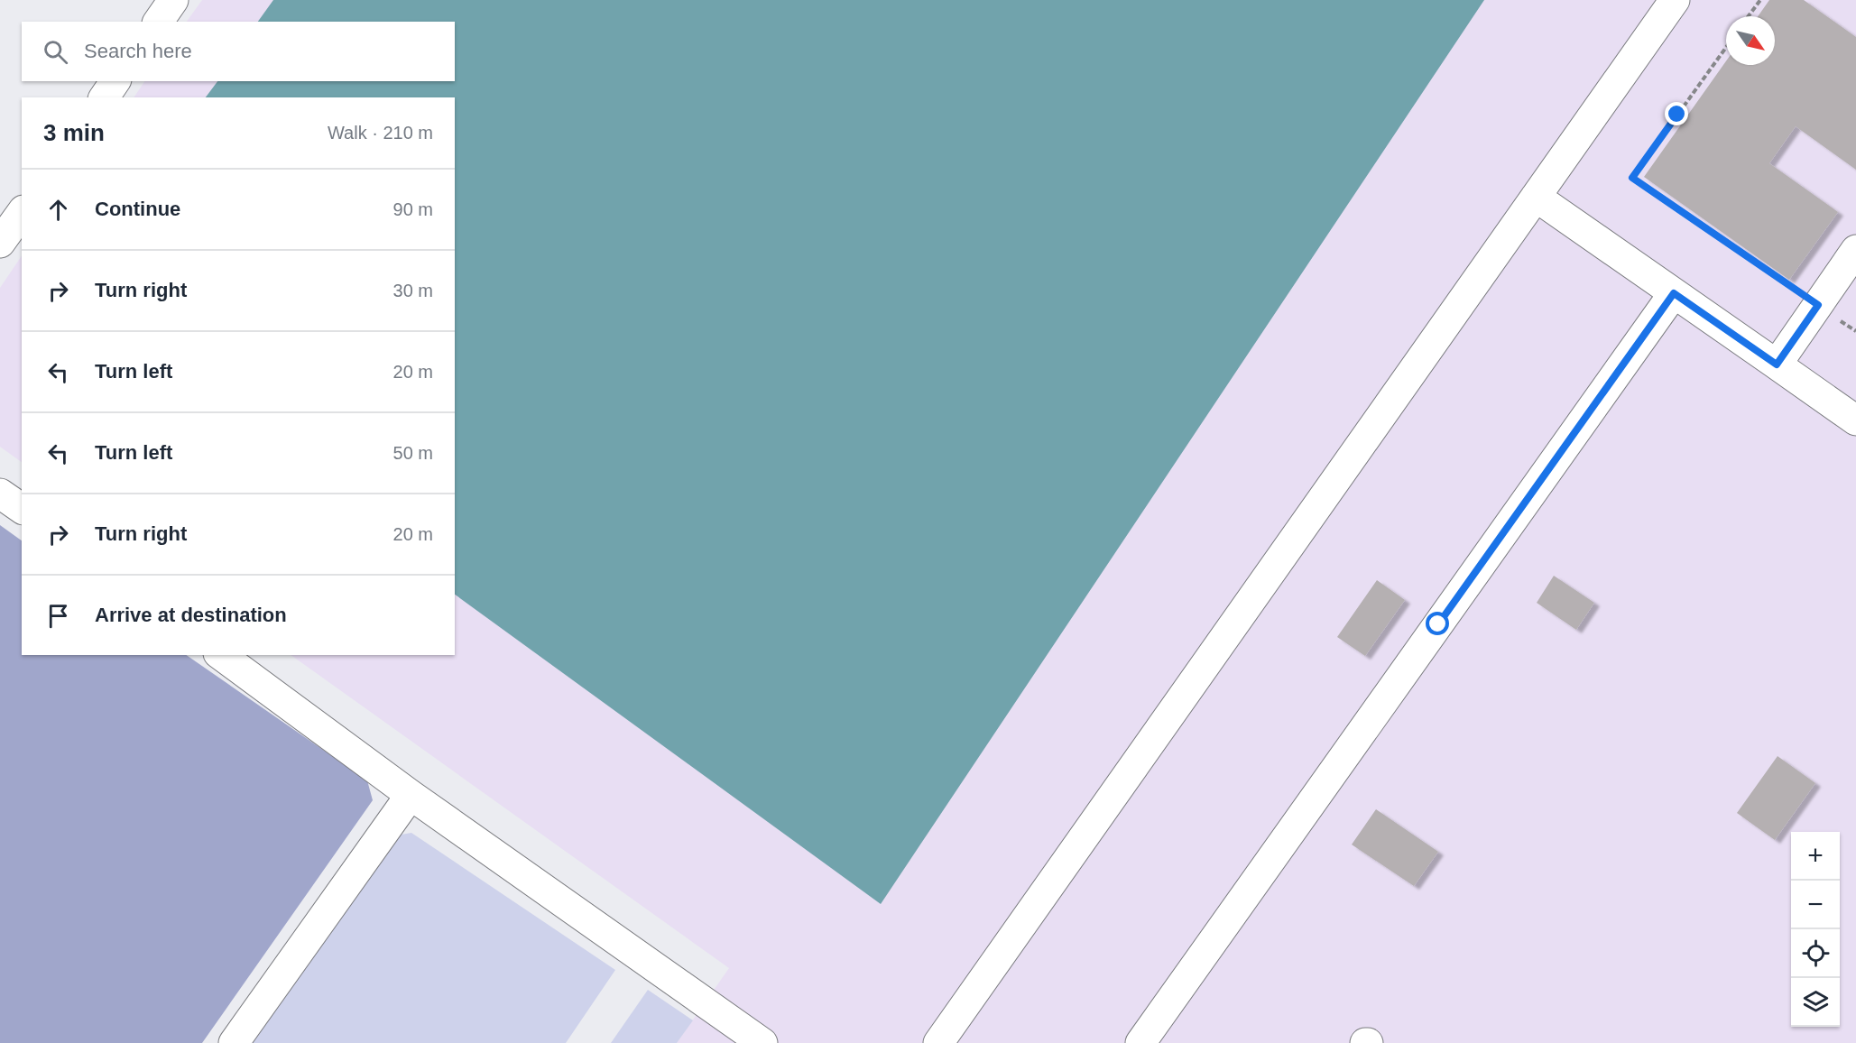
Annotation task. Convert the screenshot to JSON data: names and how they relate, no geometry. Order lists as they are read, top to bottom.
{
  "north": "bottom right",
  "page": {
    "search": "Search here",
    "heading": ["3 min", "Walk · 210 m"],
    "list": [
      ["Continue", "90 m"],
      ["Turn right", "30 m"],
      ["Turn left", "20 m"],
      ["Turn left", "50 m"],
      ["Turn right", "20 m"],
      "Arrive at destination"
    ],
    "map_buttons": ["+", "−"]
  }
}
